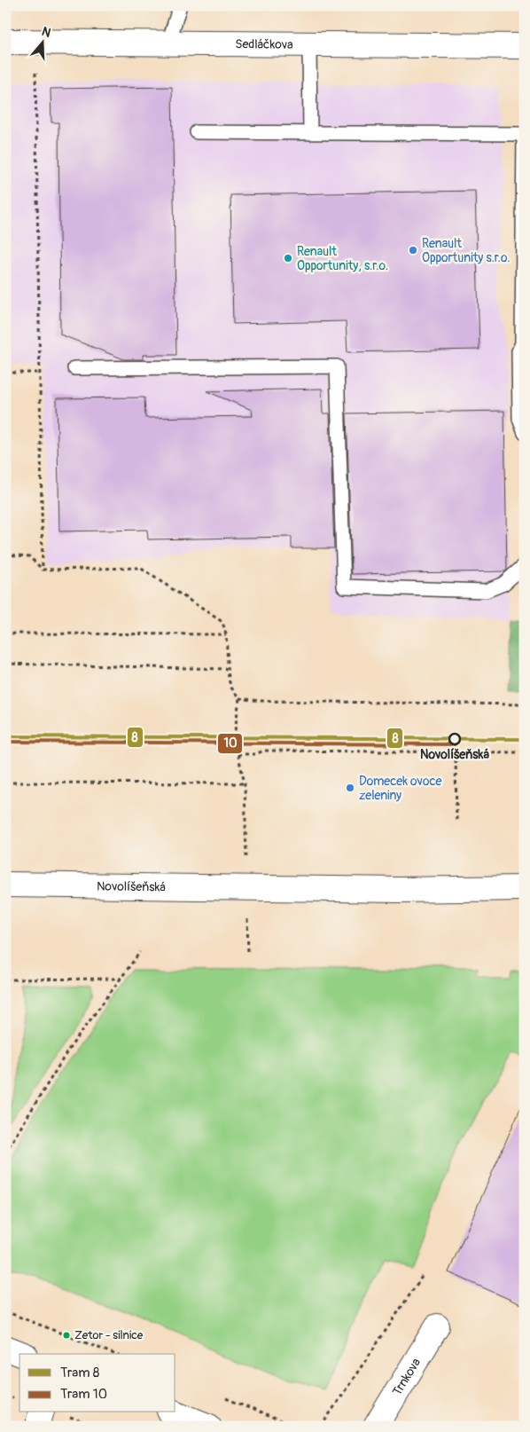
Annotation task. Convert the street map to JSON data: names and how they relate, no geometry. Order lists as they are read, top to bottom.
{
  "streets": {
    "street": ["Sedláčkova", "Novolíšeňská", "Trnkova"]
  },
  "places": [
    "Renault Opportunity s.r.o.",
    "Renault Opportunity, s.r.o.",
    "Novolíšeňská",
    "Domecek ovoce zeleniny",
    "Zetor - silnice"
  ],
  "lines": ["tram line 8", "tram line 10"],
  "legend": ["Tram 8", "Tram 10"],
  "north": "top"
}
